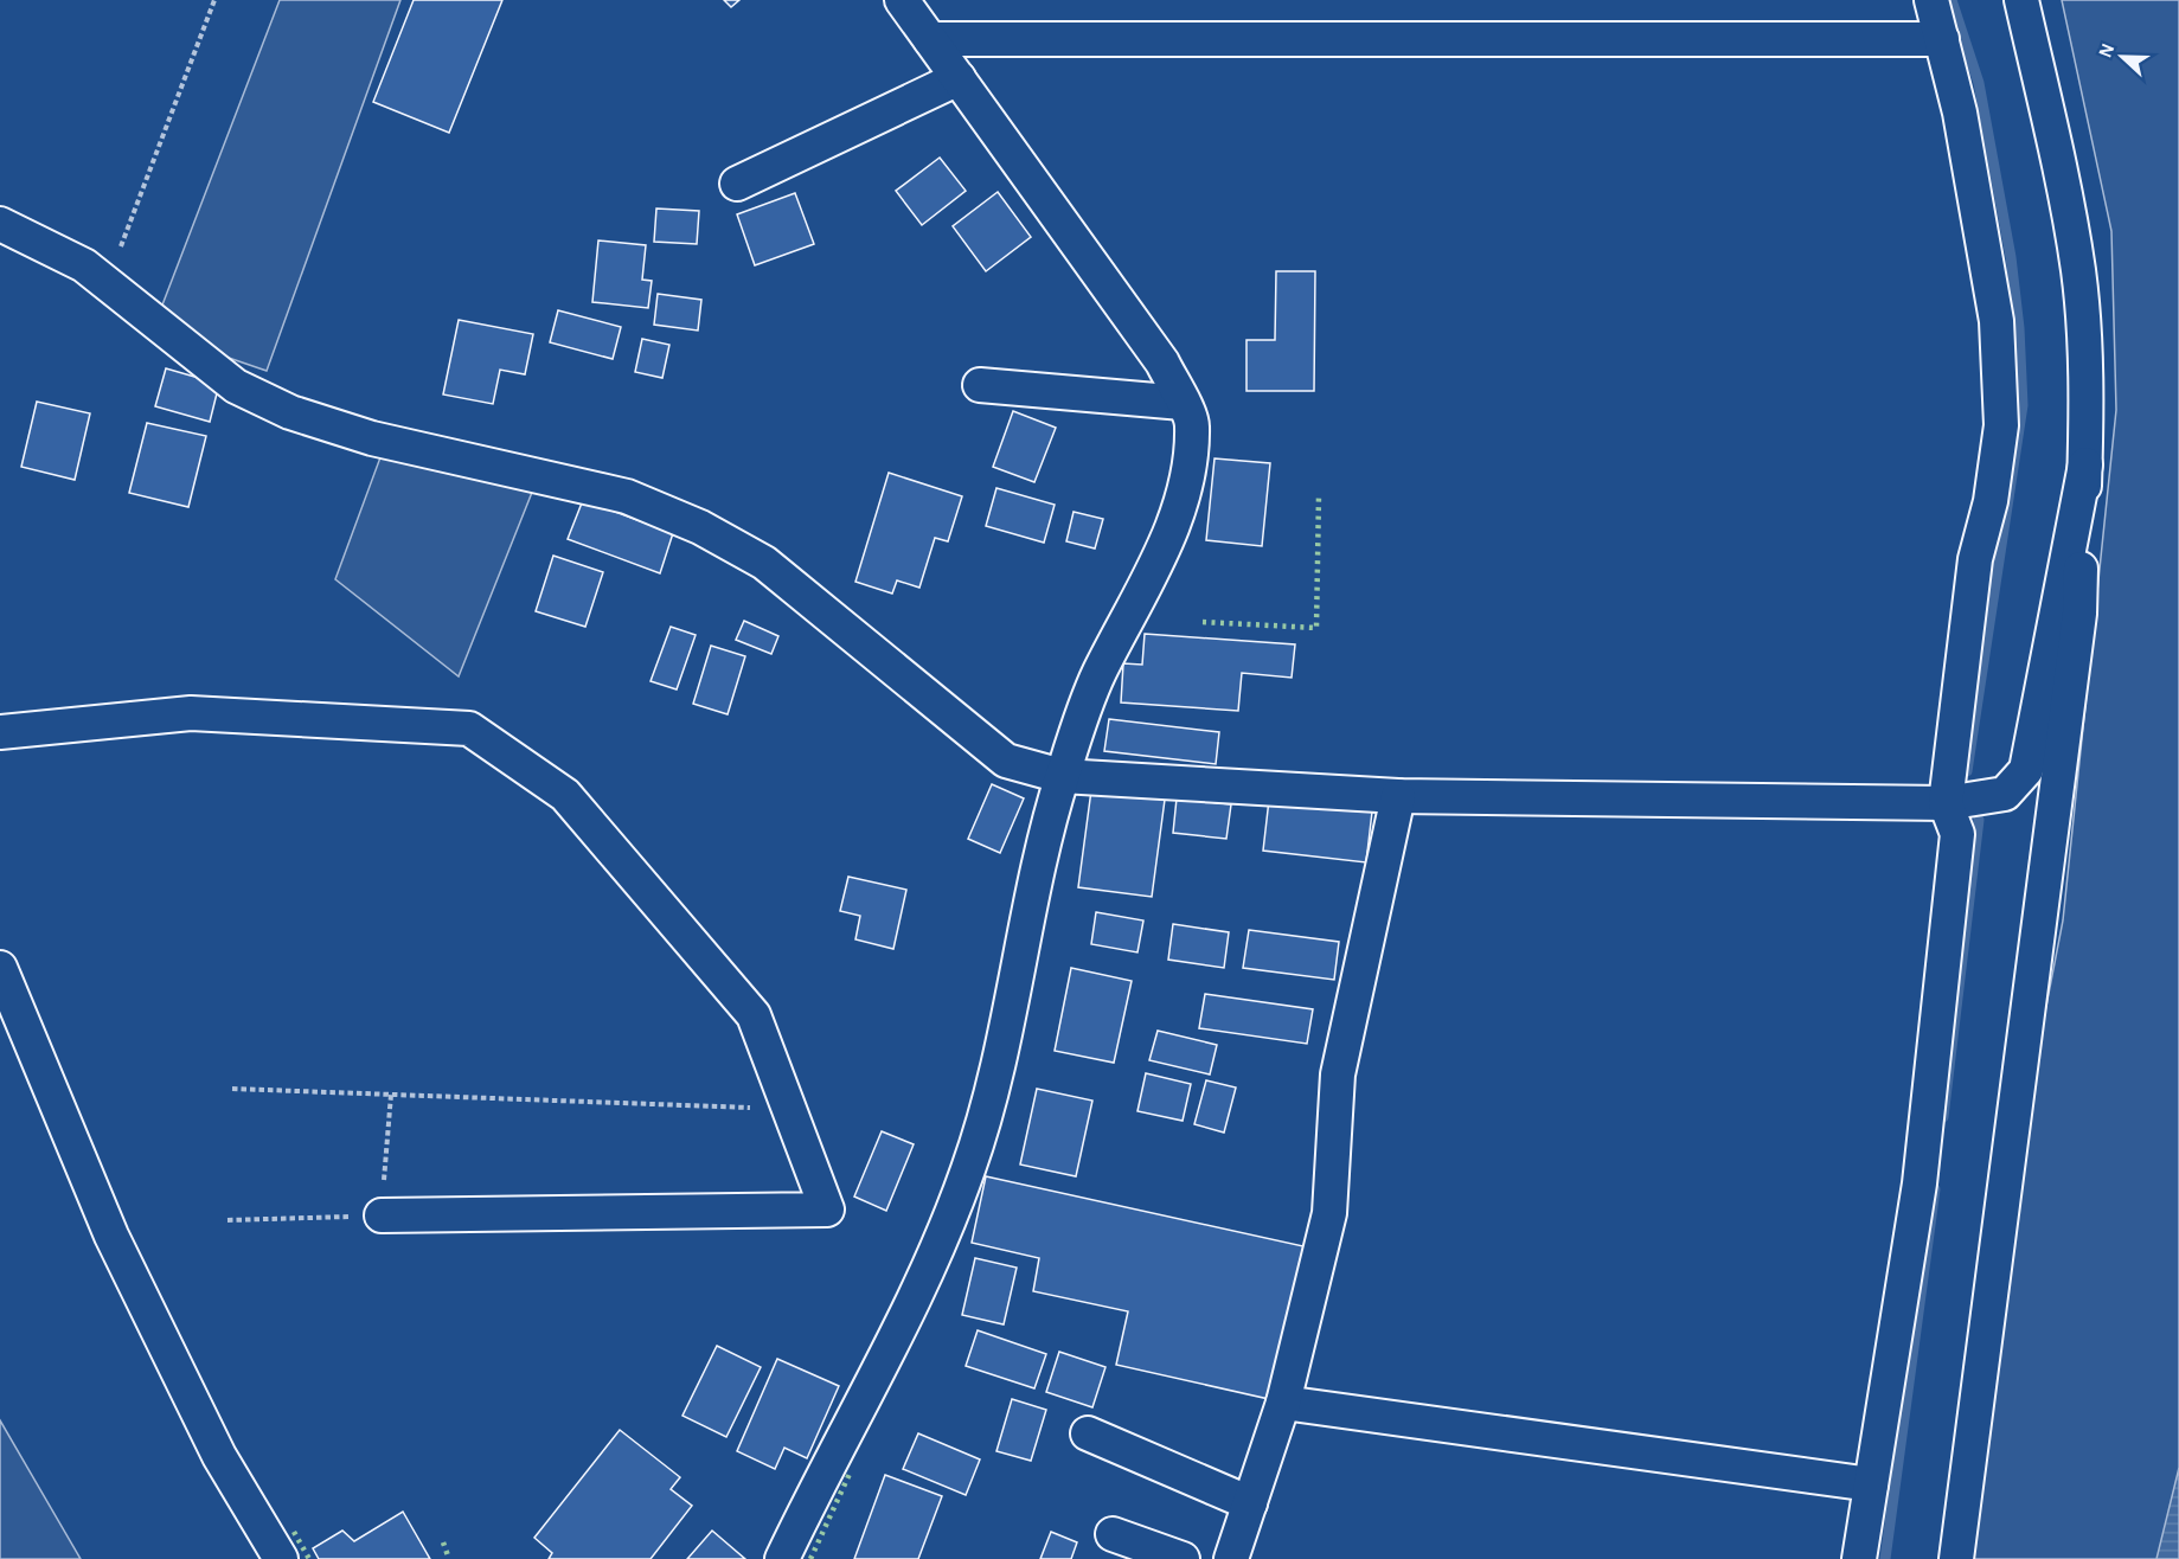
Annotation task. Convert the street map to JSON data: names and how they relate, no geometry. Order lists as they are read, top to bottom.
{
  "north": "left"
}
